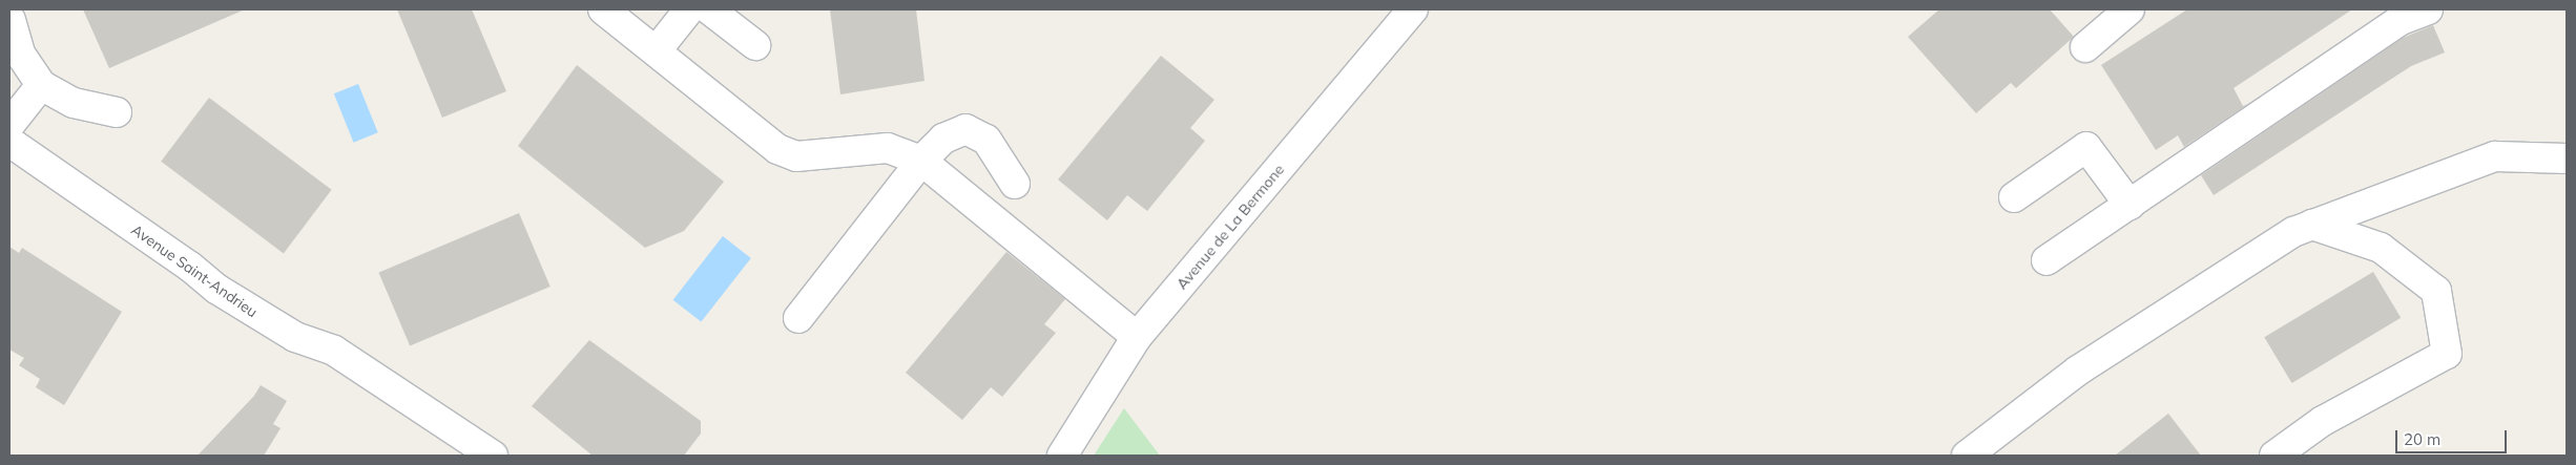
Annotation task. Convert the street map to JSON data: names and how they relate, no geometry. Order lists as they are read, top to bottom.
{
  "streets": {
    "street": ["Avenue de La Bermone", "Avenue Saint-Andrieu"]
  },
  "scale_bar": "20 m"
}
